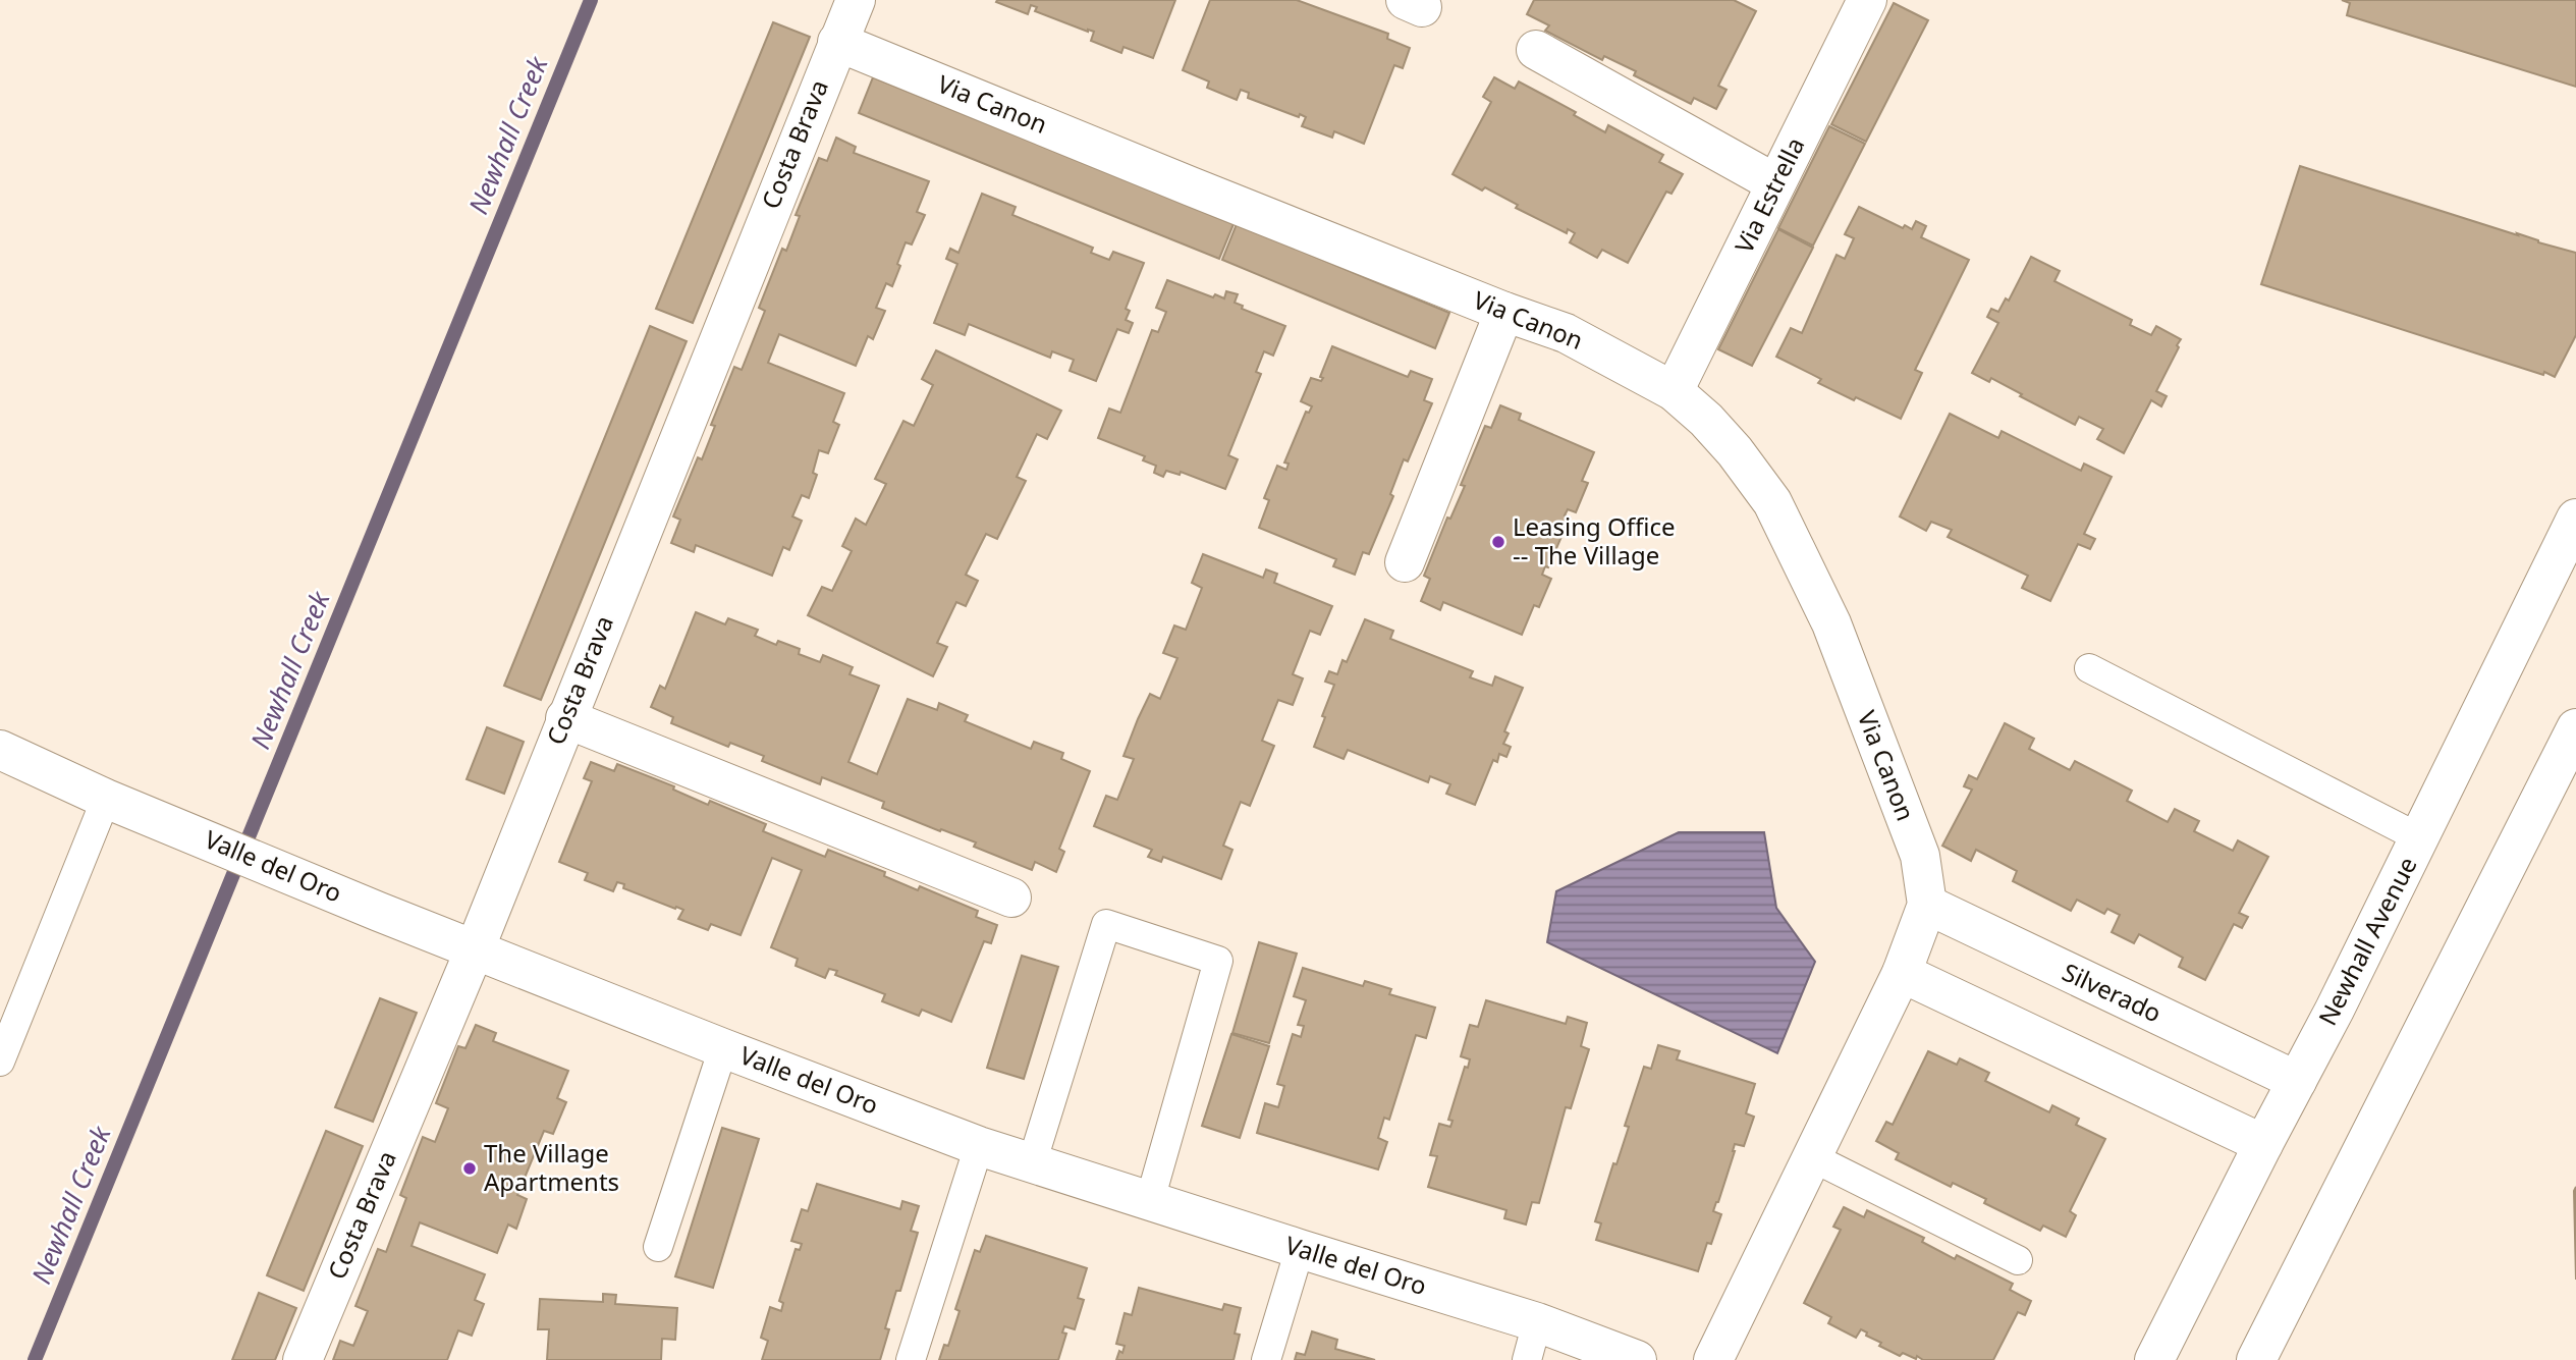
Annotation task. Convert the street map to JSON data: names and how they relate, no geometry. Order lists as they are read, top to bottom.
{
  "streets": {
    "street": [
      "Via Canon",
      "Costa Brava",
      "Via Estrella",
      "Valle del Oro",
      "Newhall Avenue",
      "Silverado"
    ]
  },
  "crossings": [
    ["Via Canon", "Costa Brava"],
    ["Via Canon", "Via Estrella"],
    ["Via Canon", "Silverado"],
    ["Costa Brava", "Valle del Oro"],
    ["Newhall Avenue", "Silverado"]
  ],
  "water": ["Newhall Creek"],
  "places": ["Leasing Office -- The Village", "The Village Apartments"]
}
